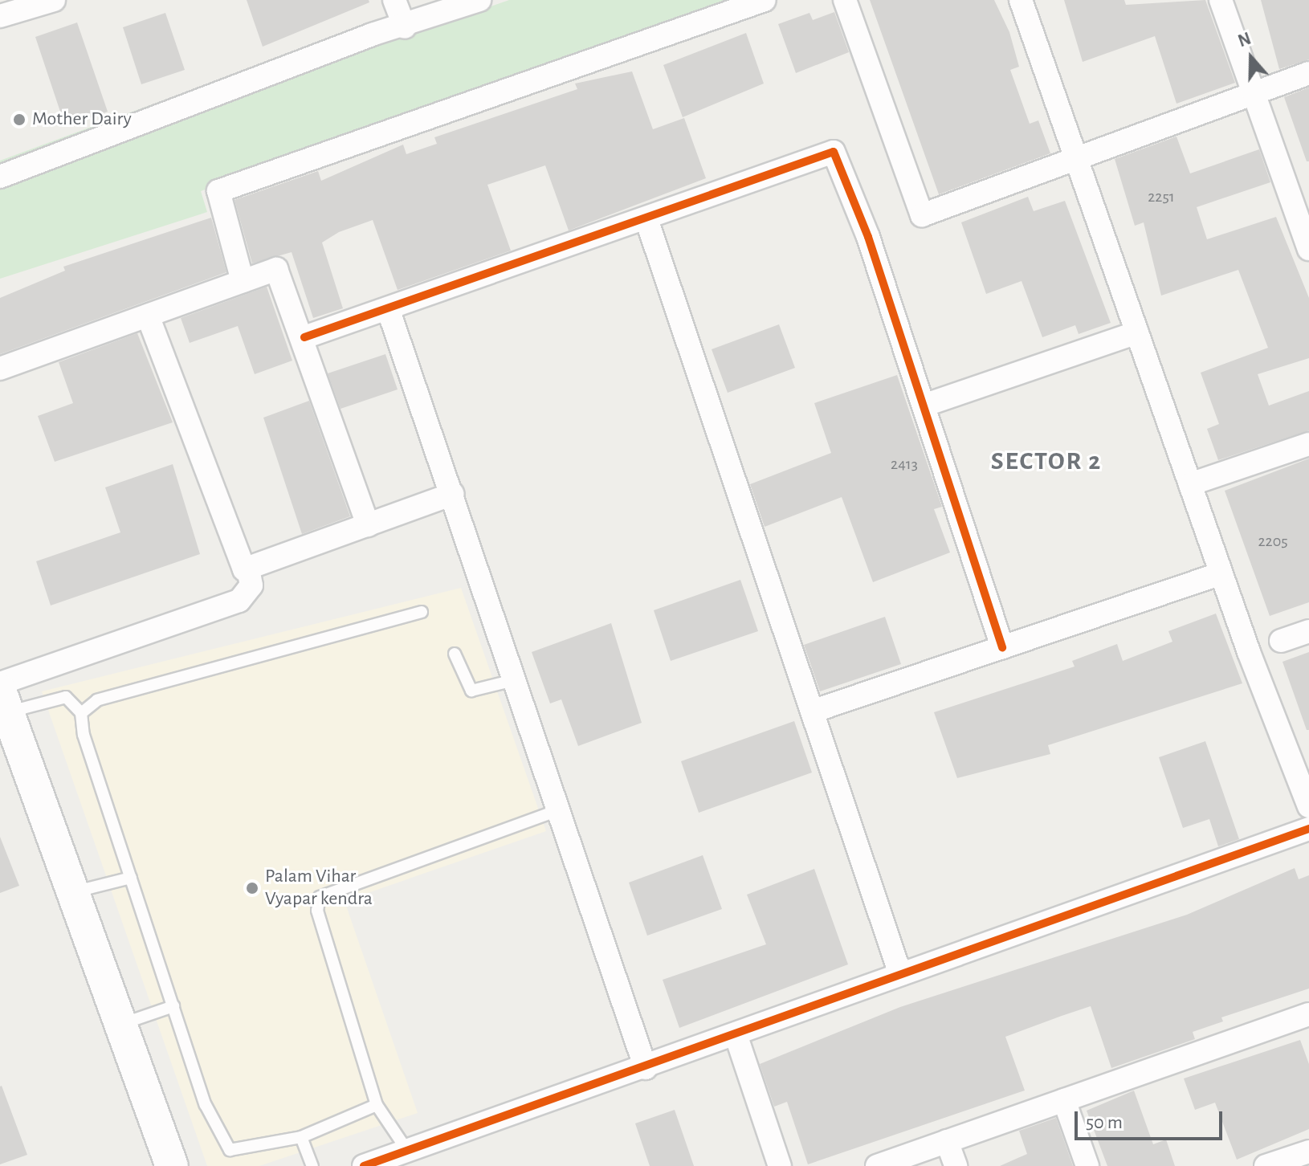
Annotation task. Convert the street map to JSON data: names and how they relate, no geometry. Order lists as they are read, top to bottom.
{
  "districts": ["SECTOR 2"],
  "places": ["Mother Dairy", "Palam Vihar Vyapar kendra"],
  "house_numbers": ["2251", "2413", "2205"],
  "scale_bar": "50 m",
  "north": "top"
}
